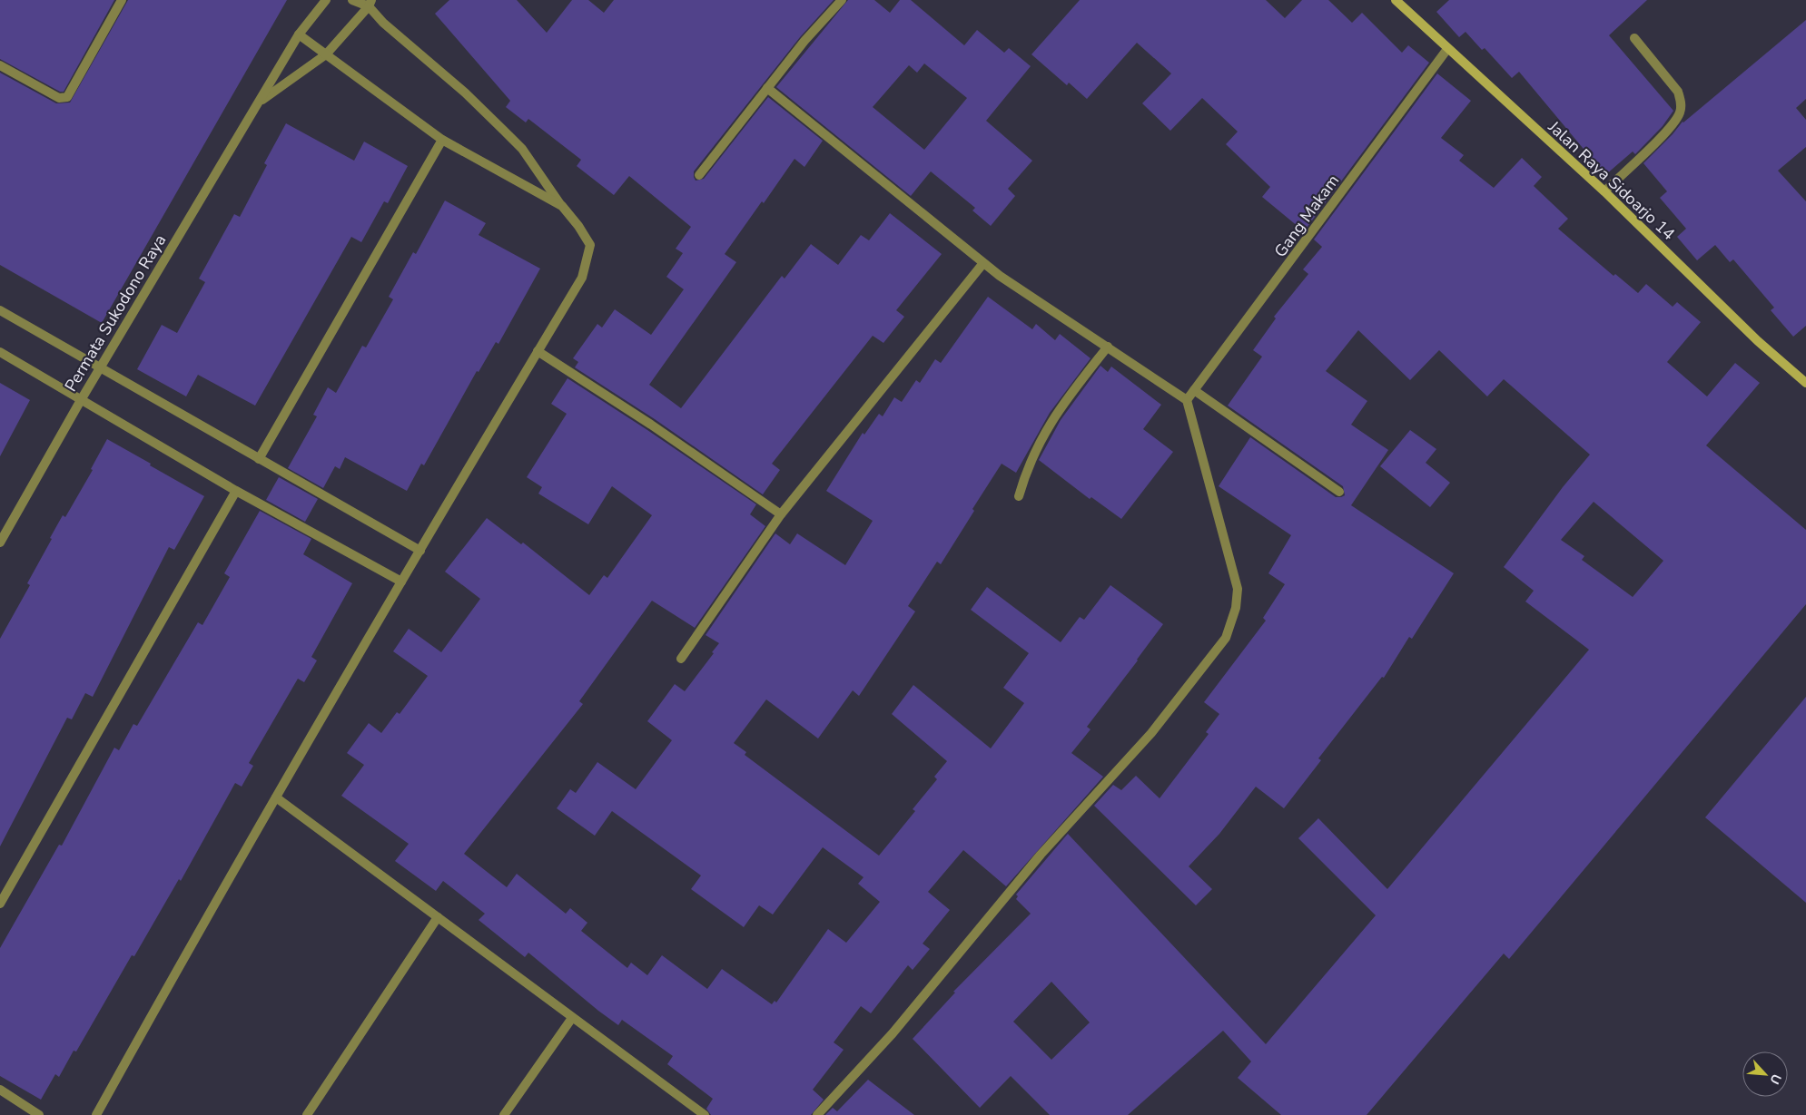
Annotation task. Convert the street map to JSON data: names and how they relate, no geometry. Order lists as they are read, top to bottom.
{
  "streets": {
    "main road": ["Jalan Raya Sidoarjo 14"],
    "street": ["Gang Makam", "Permata Sukodono Raya"]
  },
  "crossings": [
    ["Jalan Raya Sidoarjo 14", "Gang Makam"]
  ],
  "north": "bottom right"
}
